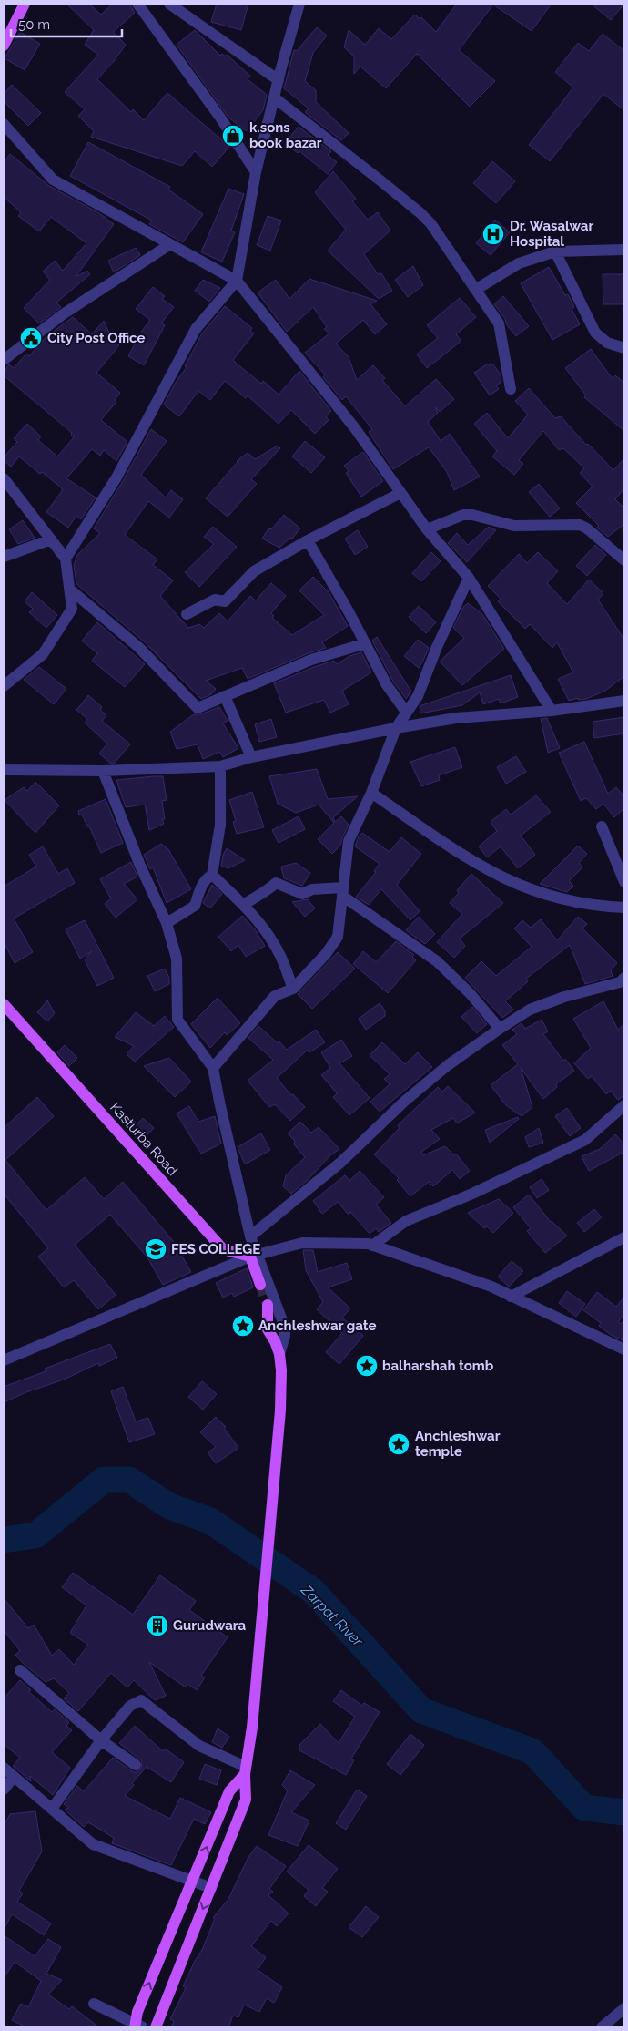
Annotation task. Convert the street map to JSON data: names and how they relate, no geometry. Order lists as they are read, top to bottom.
{
  "streets": {
    "main road": ["Kasturba Road"]
  },
  "water": ["Zarpat River"],
  "places": {
    "shop": ["k.sons book bazar"],
    "hospital": ["Dr. Wasalwar Hospital"],
    "public building": ["City Post Office"],
    "school or university": ["FES COLLEGE"],
    "place": ["Anchleshwar gate", "balharshah tomb", "Anchleshwar temple"],
    "building": ["Gurudwara"]
  },
  "scale_bar": "50 m"
}
